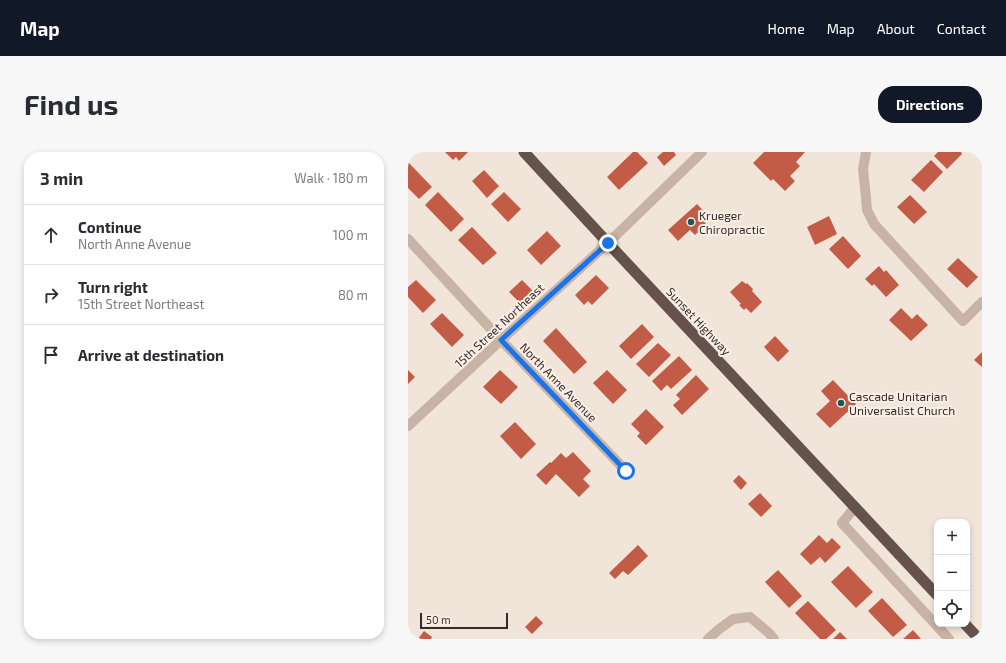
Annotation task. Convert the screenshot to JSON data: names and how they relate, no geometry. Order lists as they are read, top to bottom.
{
  "streets": {
    "highway": ["Sunset Highway"],
    "street": ["15th Street Northeast", "North Anne Avenue"]
  },
  "crossings": [
    ["Sunset Highway", "15th Street Northeast"],
    ["15th Street Northeast", "North Anne Avenue"]
  ],
  "places": ["Krueger Chiropractic", "Cascade Unitarian Universalist Church"],
  "scale_bar": "50 m",
  "page": {
    "header": "Map",
    "nav": [
      "Home",
      "Map",
      "About",
      "Contact"
    ],
    "buttons": "Directions",
    "title": "Find us",
    "heading": ["3 min", "Walk · 180 m"],
    "list": [
      ["Continue", "North Anne Avenue", "100 m"],
      ["Turn right", "15th Street Northeast", "80 m"],
      "Arrive at destination"
    ],
    "map_buttons": ["+", "−"],
    "scale": "50 m"
  }
}
